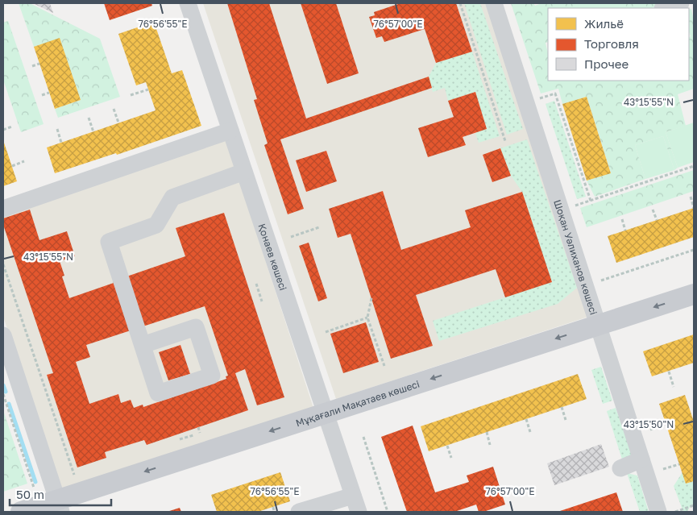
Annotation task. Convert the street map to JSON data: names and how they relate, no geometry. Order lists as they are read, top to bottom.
{
  "streets": {
    "main road": ["Мұқағали Мақатаев көшесі"],
    "street": ["Қонаев көшесі", "Шоқан Уәлиханов көшесі"]
  },
  "crossings": [
    ["Қонаев көшесі", "Мұқағали Мақатаев көшесі"],
    ["Шоқан Уәлиханов көшесі", "Мұқағали Мақатаев көшесі"]
  ],
  "one_way": ["Мұқағали Мақатаев көшесі"],
  "legend": ["Жильё", "Торговля", "Прочее"],
  "scale_bar": "50 m",
  "coordinates": [
    "76°56'55\"E",
    "76°57'00\"E",
    "43°15'55\"N",
    "43°15'50\"N"
  ]
}
